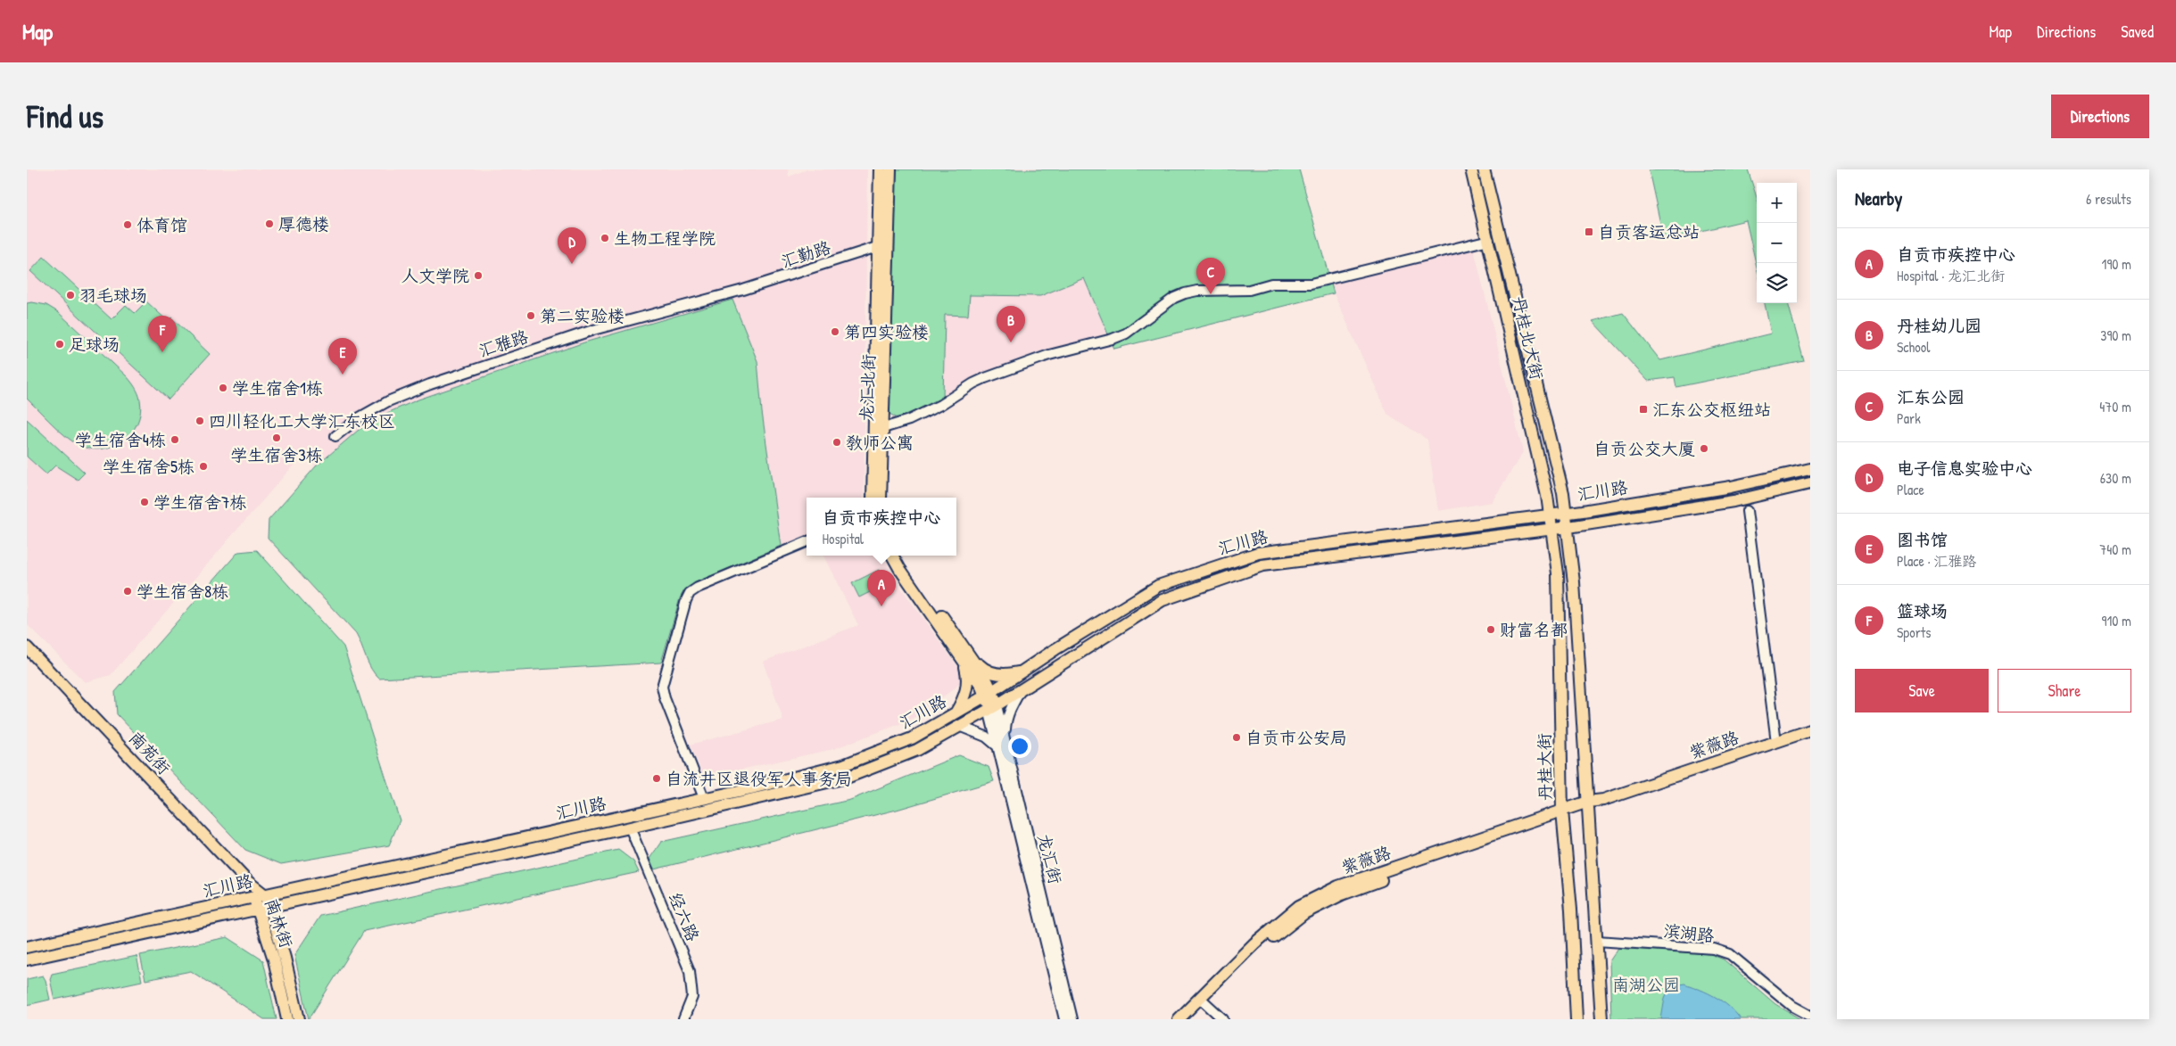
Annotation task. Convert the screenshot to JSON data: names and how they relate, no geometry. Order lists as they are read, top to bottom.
{
  "streets": {
    "main road": [
      "丹桂北大街",
      "龙汇北街",
      "汇川路",
      "紫薇路",
      "南苑街",
      "丹桂大街",
      "南林街"
    ],
    "street": [
      "汇勤路",
      "汇雅路",
      "龙汇街",
      "经六路",
      "滨湖路"
    ]
  },
  "crossings": [
    ["汇勤路", "汇雅路"],
    ["汇勤路", "龙汇北街"],
    ["丹桂北大街", "汇川路"],
    ["丹桂北大街", "紫薇路"],
    ["丹桂北大街", "丹桂大街"],
    ["丹桂北大街", "滨湖路"],
    ["汇川路", "丹桂大街"],
    ["汇川路", "龙汇街"],
    ["汇川路", "经六路"],
    ["汇川路", "南林街"],
    ["紫薇路", "丹桂大街"],
    ["南苑街", "南林街"]
  ],
  "parks": ["南湖公园"],
  "places": {
    "other": [
      "厚德楼",
      "体育馆",
      "生物工程学院",
      "人文学院",
      "羽毛球场",
      "第二实验楼",
      "第四实验楼",
      "足球场",
      "学生宿舍1栋",
      "四川轻化工大学汇东校区",
      "学生宿舍3栋",
      "学生宿舍4栋",
      "教师公寓",
      "自贡公交大厦",
      "学生宿舍5栋",
      "学生宿舍7栋",
      "学生宿舍8栋",
      "财富名都",
      "自贡市公安局",
      "自流井区退役军人事务局"
    ],
    "transit": ["自贡客运总站", "汇东公交枢纽站"]
  },
  "page": {
    "header": "Map",
    "nav": ["Map", "Directions", "Saved"],
    "buttons": [
      "Directions",
      ["Save", "Share"]
    ],
    "title": "Find us",
    "heading": ["Nearby", "6 results"],
    "map_buttons": ["+", "−"],
    "pins": [
      "D",
      "C",
      "B",
      "F",
      "E",
      "A"
    ],
    "list": [
      {
        "mark": "A",
        "name": "自贡市疾控中心",
        "note": "Hospital · 龙汇北街",
        "value": "190 m"
      },
      {
        "mark": "B",
        "name": "丹桂幼儿园",
        "note": "School",
        "value": "390 m"
      },
      {
        "mark": "C",
        "name": "汇东公园",
        "note": "Park",
        "value": "470 m"
      },
      {
        "mark": "D",
        "name": "电子信息实验中心",
        "note": "Place",
        "value": "630 m"
      },
      {
        "mark": "E",
        "name": "图书馆",
        "note": "Place · 汇雅路",
        "value": "740 m"
      },
      {
        "mark": "F",
        "name": "篮球场",
        "note": "Sports",
        "value": "910 m"
      }
    ],
    "popup": ["自贡市疾控中心", "Hospital"]
  }
}
